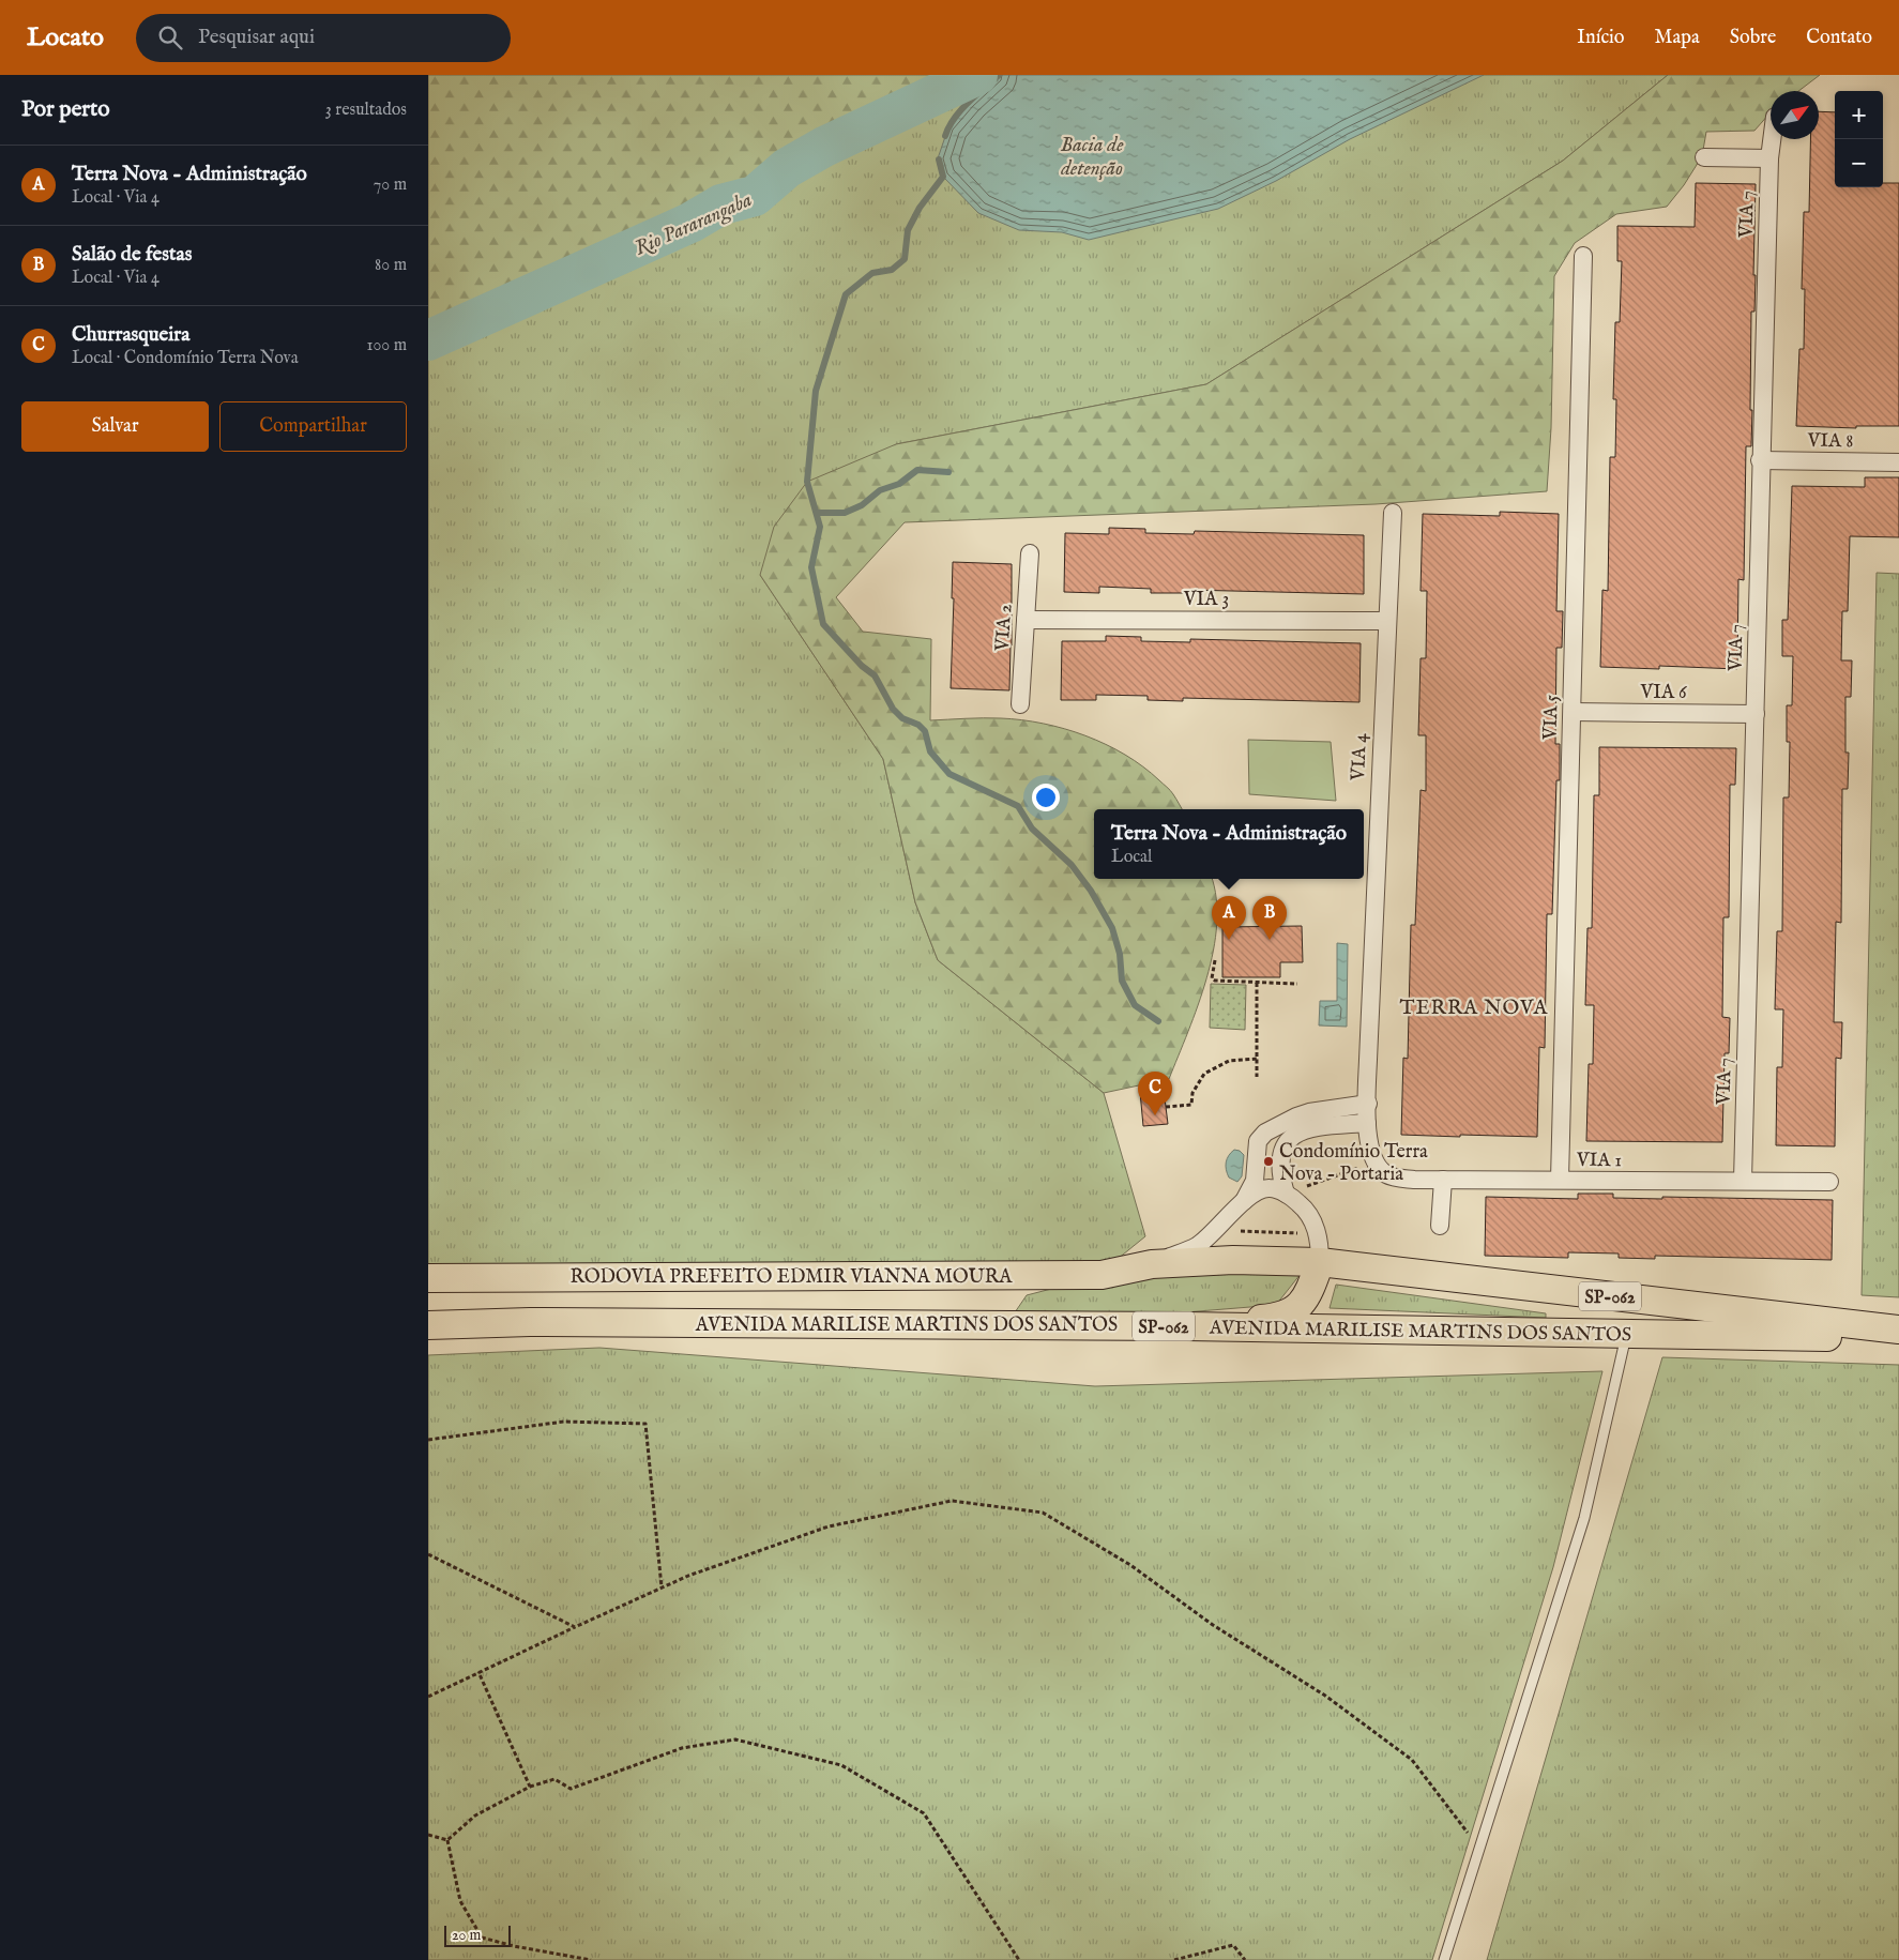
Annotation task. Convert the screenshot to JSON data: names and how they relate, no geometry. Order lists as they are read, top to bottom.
{
  "streets": {
    "main road": ["RODOVIA PREFEITO EDMIR VIANNA MOURA", "SP-062", "AVENIDA MARILISE MARTINS DOS SANTOS"],
    "street": [
      "VIA 7",
      "VIA 8",
      "VIA 3",
      "VIA 2",
      "VIA 6",
      "VIA 5",
      "VIA 4",
      "VIA 1"
    ]
  },
  "crossings": [
    ["VIA 7", "VIA 8"],
    ["VIA 7", "VIA 6"],
    ["VIA 7", "VIA 1"],
    ["VIA 3", "VIA 2"],
    ["VIA 3", "VIA 4"],
    ["VIA 6", "VIA 5"],
    ["VIA 5", "VIA 1"],
    ["VIA 4", "VIA 1"],
    ["RODOVIA PREFEITO EDMIR VIANNA MOURA", "AVENIDA MARILISE MARTINS DOS SANTOS"]
  ],
  "districts": ["TERRA NOVA"],
  "water": ["Bacia de detenção", "Rio Pararangaba"],
  "places": ["Condomínio Terra Nova - Portaria"],
  "scale_bar": "20 m",
  "north": "top right",
  "page": {
    "header": "Locato",
    "search": "Pesquisar aqui",
    "nav": [
      "Início",
      "Mapa",
      "Sobre",
      "Contato"
    ],
    "heading": ["Por perto", "3 resultados"],
    "map_buttons": ["+", "−"],
    "list": [
      {
        "mark": "A",
        "name": "Terra Nova - Administração",
        "note": "Local · Via 4",
        "value": "70 m"
      },
      {
        "mark": "B",
        "name": "Salão de festas",
        "note": "Local · Via 4",
        "value": "80 m"
      },
      {
        "mark": "C",
        "name": "Churrasqueira",
        "note": "Local · Condomínio Terra Nova",
        "value": "100 m"
      }
    ],
    "buttons": ["Salvar", "Compartilhar"],
    "popup": ["Terra Nova - Administração", "Local"],
    "pins": ["A", "B", "C"],
    "scale": "20 m"
  }
}
